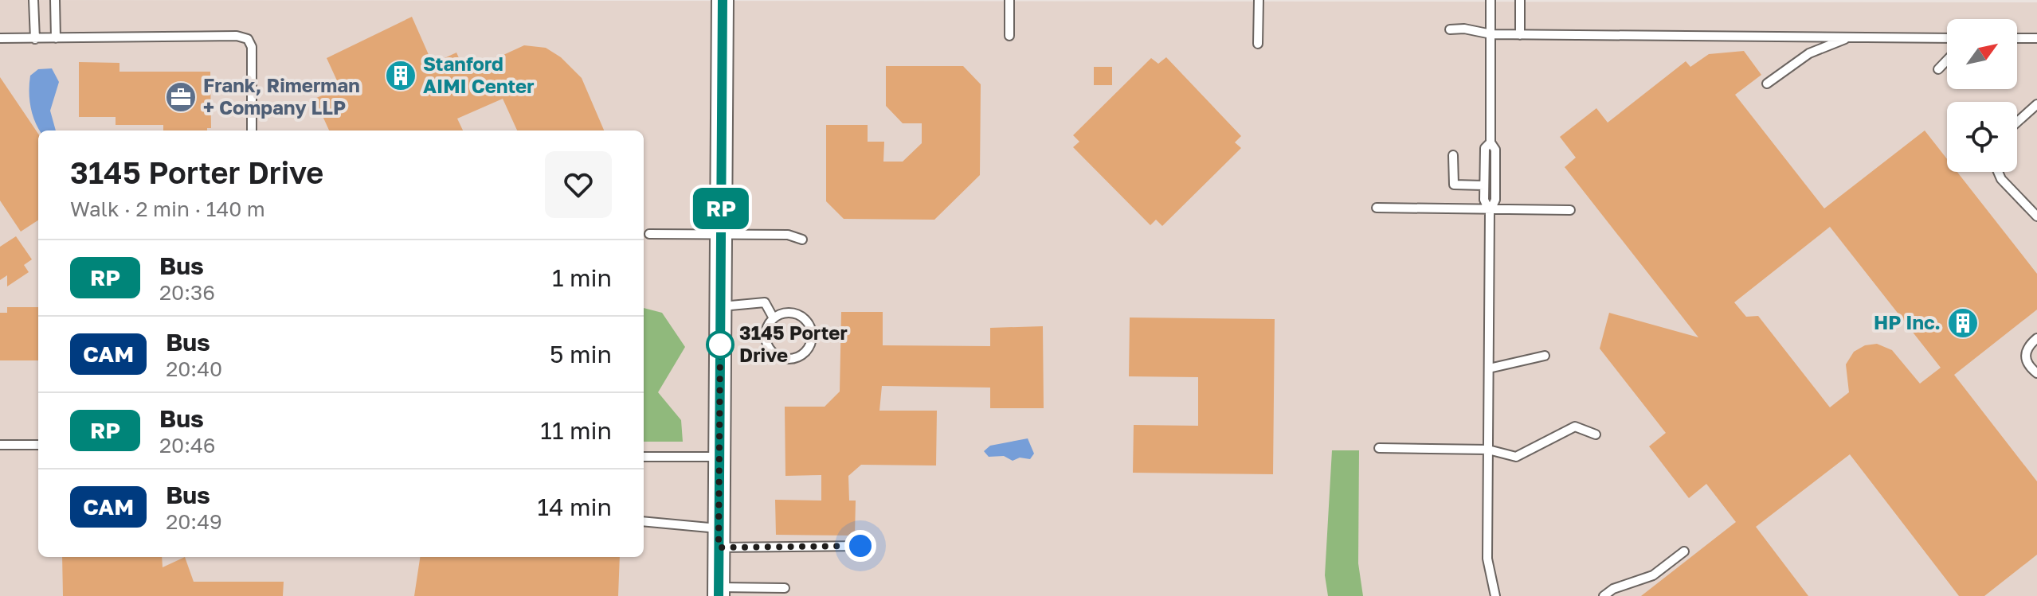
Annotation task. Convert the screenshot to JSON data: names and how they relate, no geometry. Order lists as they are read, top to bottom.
{
  "places": {
    "building": ["Stanford AIMI Center", "HP Inc."],
    "office": ["Frank, Rimerman + Company LLP"],
    "other": ["3145 Porter Drive"]
  },
  "lines": ["bus line RP"],
  "north": "top right",
  "page": {
    "on_map": "RP",
    "heading": ["3145 Porter Drive", "Walk · 2 min · 140 m"],
    "list": [
      {
        "mark": "RP",
        "name": "Bus",
        "note": "20:36",
        "value": "1 min"
      },
      {
        "mark": "CAM",
        "name": "Bus",
        "note": "20:40",
        "value": "5 min"
      },
      {
        "mark": "RP",
        "name": "Bus",
        "note": "20:46",
        "value": "11 min"
      },
      {
        "mark": "CAM",
        "name": "Bus",
        "note": "20:49",
        "value": "14 min"
      }
    ]
  }
}
